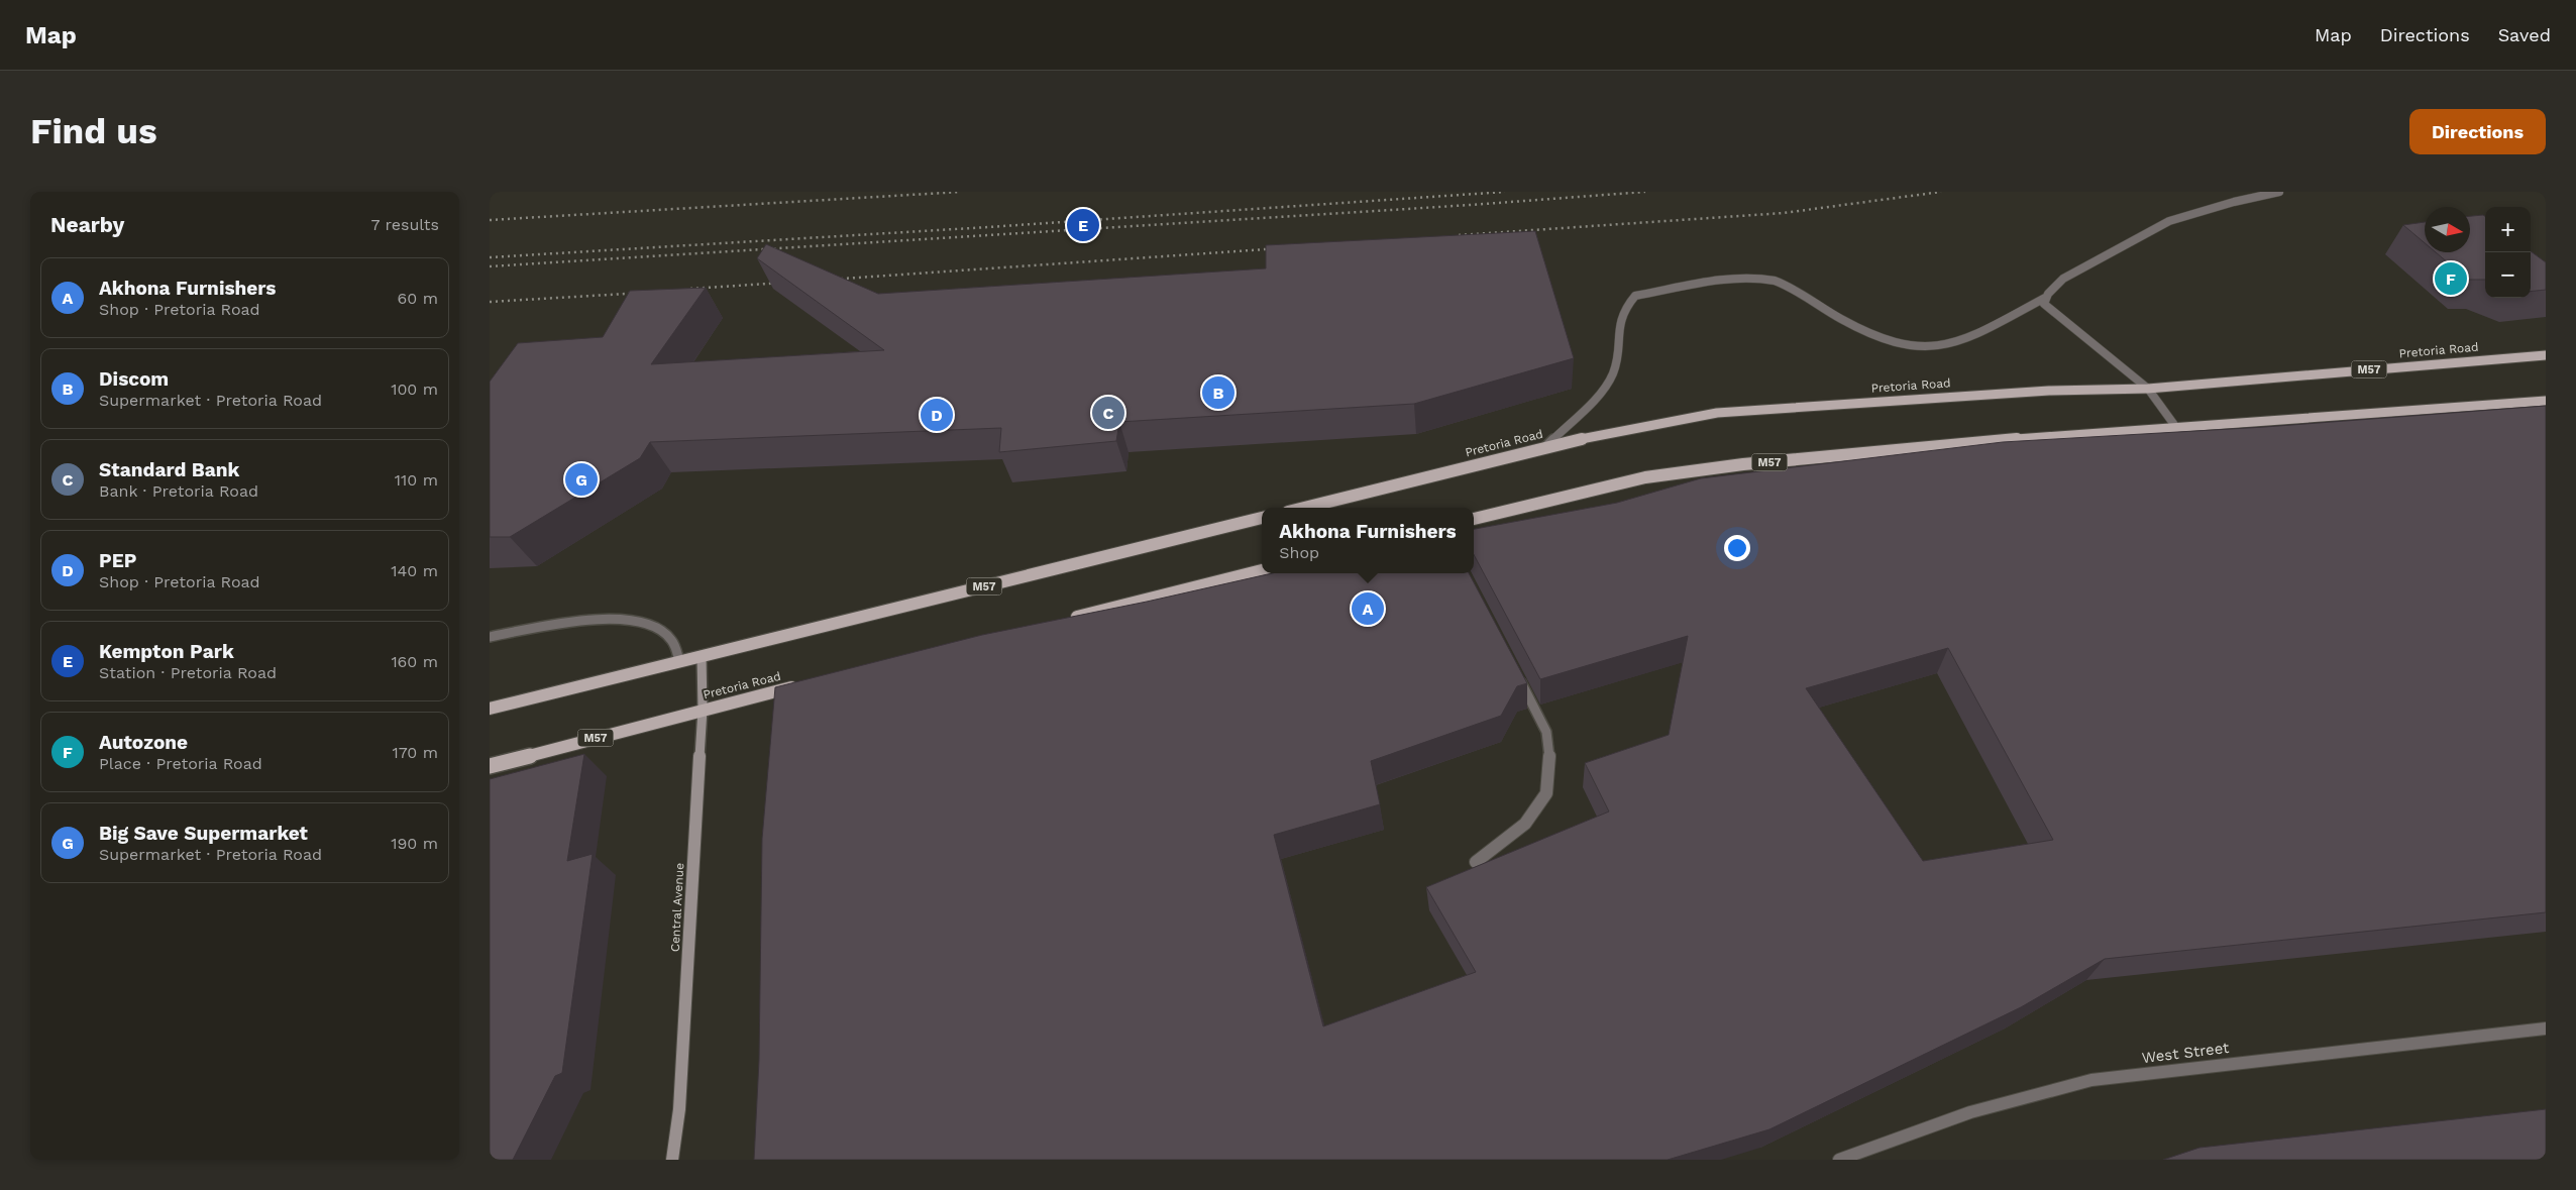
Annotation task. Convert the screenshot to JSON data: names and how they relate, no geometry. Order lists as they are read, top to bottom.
{
  "streets": {
    "main road": ["Pretoria Road", "M57", "Central Avenue"],
    "street": ["West Street"]
  },
  "crossings": [
    ["Pretoria Road", "Central Avenue"],
    ["M57", "Central Avenue"]
  ],
  "north": "right",
  "page": {
    "header": "Map",
    "nav": ["Map", "Directions", "Saved"],
    "buttons": "Directions",
    "title": "Find us",
    "heading": ["Nearby", "7 results"],
    "map_buttons": ["+", "−"],
    "pins": [
      "E",
      "F",
      "B",
      "C",
      "D",
      "G",
      "A"
    ],
    "list": [
      {
        "mark": "A",
        "name": "Akhona Furnishers",
        "note": "Shop · Pretoria Road",
        "value": "60 m"
      },
      {
        "mark": "B",
        "name": "Discom",
        "note": "Supermarket · Pretoria Road",
        "value": "100 m"
      },
      {
        "mark": "C",
        "name": "Standard Bank",
        "note": "Bank · Pretoria Road",
        "value": "110 m"
      },
      {
        "mark": "D",
        "name": "PEP",
        "note": "Shop · Pretoria Road",
        "value": "140 m"
      },
      {
        "mark": "E",
        "name": "Kempton Park",
        "note": "Station · Pretoria Road",
        "value": "160 m"
      },
      {
        "mark": "F",
        "name": "Autozone",
        "note": "Place · Pretoria Road",
        "value": "170 m"
      },
      {
        "mark": "G",
        "name": "Big Save Supermarket",
        "note": "Supermarket · Pretoria Road",
        "value": "190 m"
      }
    ],
    "popup": ["Akhona Furnishers", "Shop"]
  }
}
